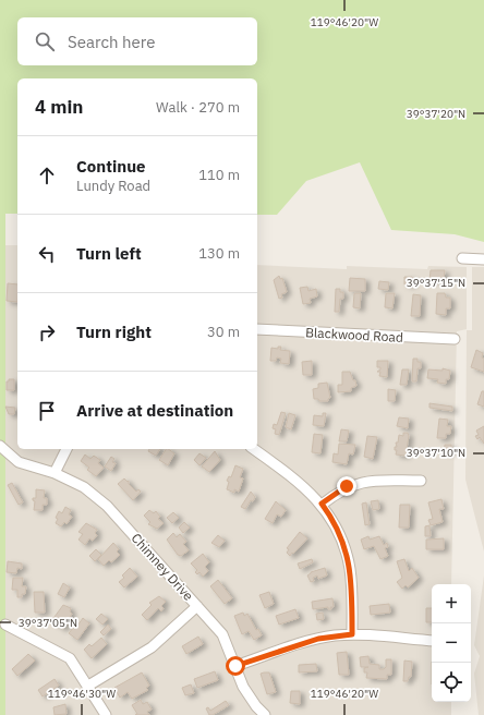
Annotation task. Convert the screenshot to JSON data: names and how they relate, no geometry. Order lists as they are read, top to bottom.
{
  "streets": {
    "street": ["Blackwood Road", "Chimney Drive"]
  },
  "page": {
    "search": "Search here",
    "heading": ["4 min", "Walk · 270 m"],
    "list": [
      ["Continue", "Lundy Road", "110 m"],
      ["Turn left", "130 m"],
      ["Turn right", "30 m"],
      "Arrive at destination"
    ],
    "map_buttons": ["+", "−"]
  },
  "coordinates": [
    "119°46'20\"W",
    "39°37'20\"N",
    "39°37'15\"N",
    "39°37'10\"N",
    "39°37'05\"N",
    "119°46'30\"W"
  ]
}
